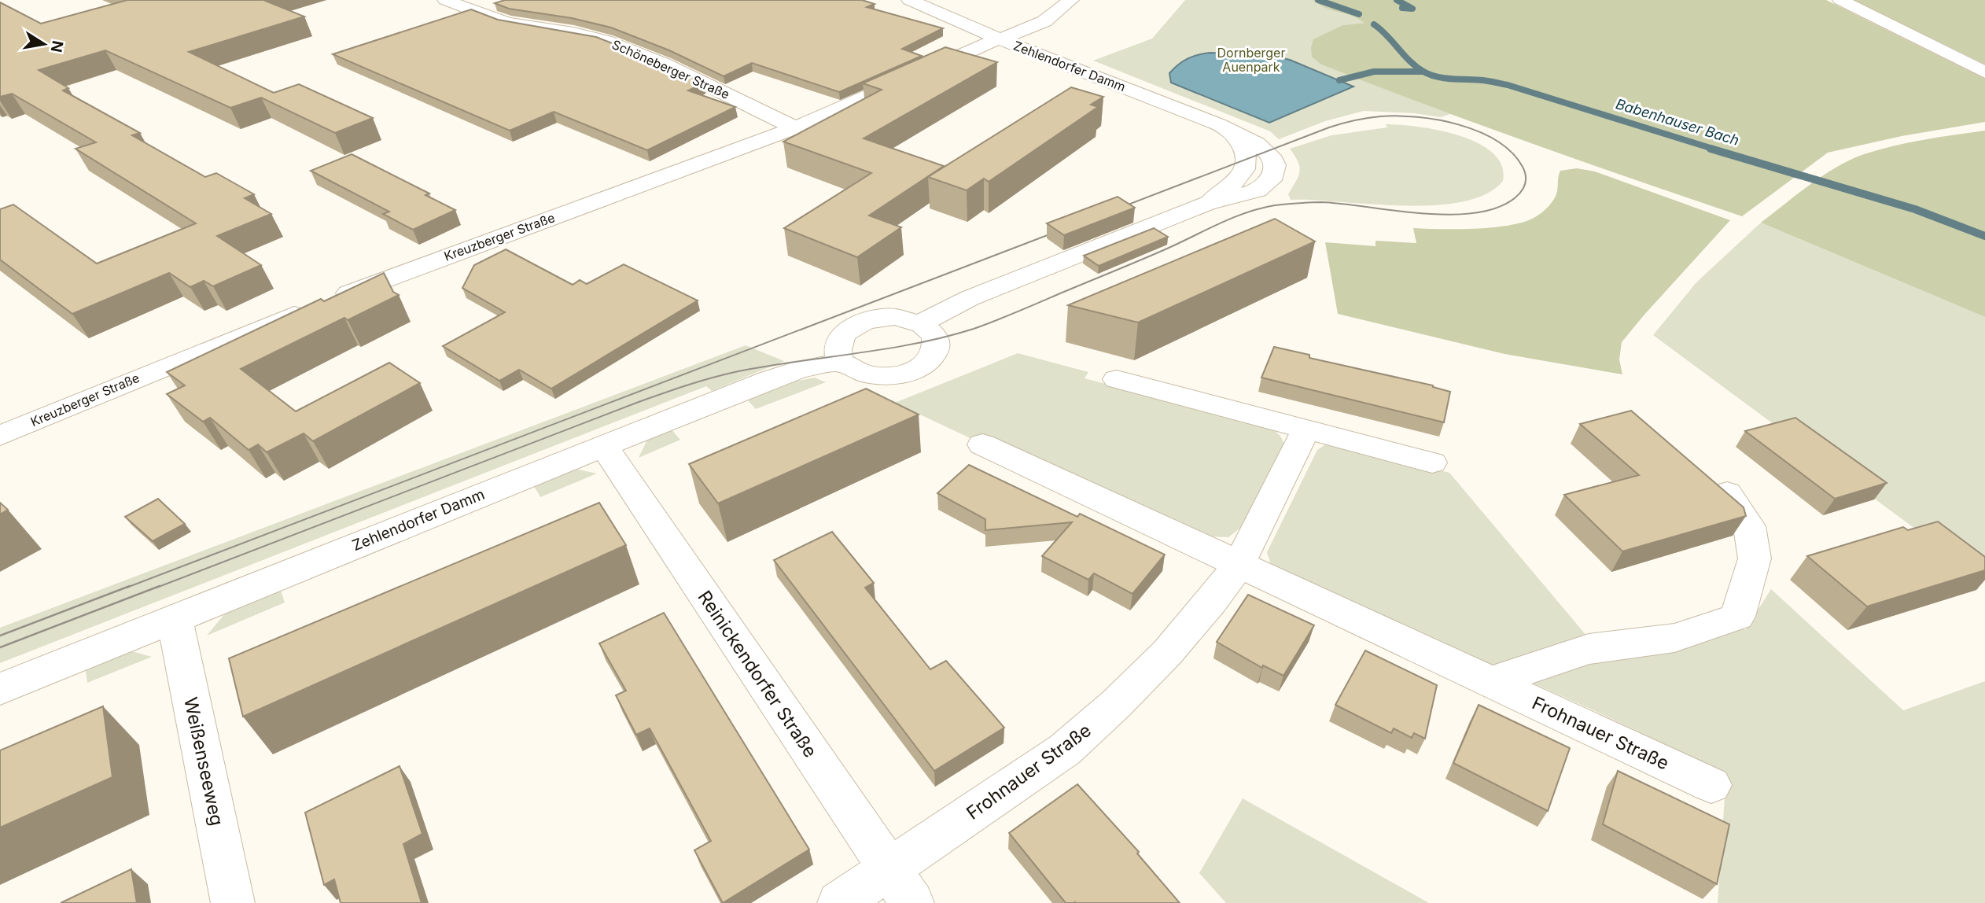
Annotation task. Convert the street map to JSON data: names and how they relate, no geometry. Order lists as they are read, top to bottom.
{
  "streets": {
    "street": [
      "Zehlendorfer Damm",
      "Schöneberger Straße",
      "Kreuzberger Straße",
      "Reinickendorfer Straße",
      "Frohnauer Straße",
      "Weißenseeweg"
    ]
  },
  "crossings": [
    ["Zehlendorfer Damm", "Kreuzberger Straße"],
    ["Zehlendorfer Damm", "Reinickendorfer Straße"],
    ["Zehlendorfer Damm", "Weißenseeweg"],
    ["Schöneberger Straße", "Kreuzberger Straße"],
    ["Reinickendorfer Straße", "Frohnauer Straße"]
  ],
  "water": ["Babenhauser Bach"],
  "parks": ["Dornberger Auenpark"],
  "north": "right"
}
